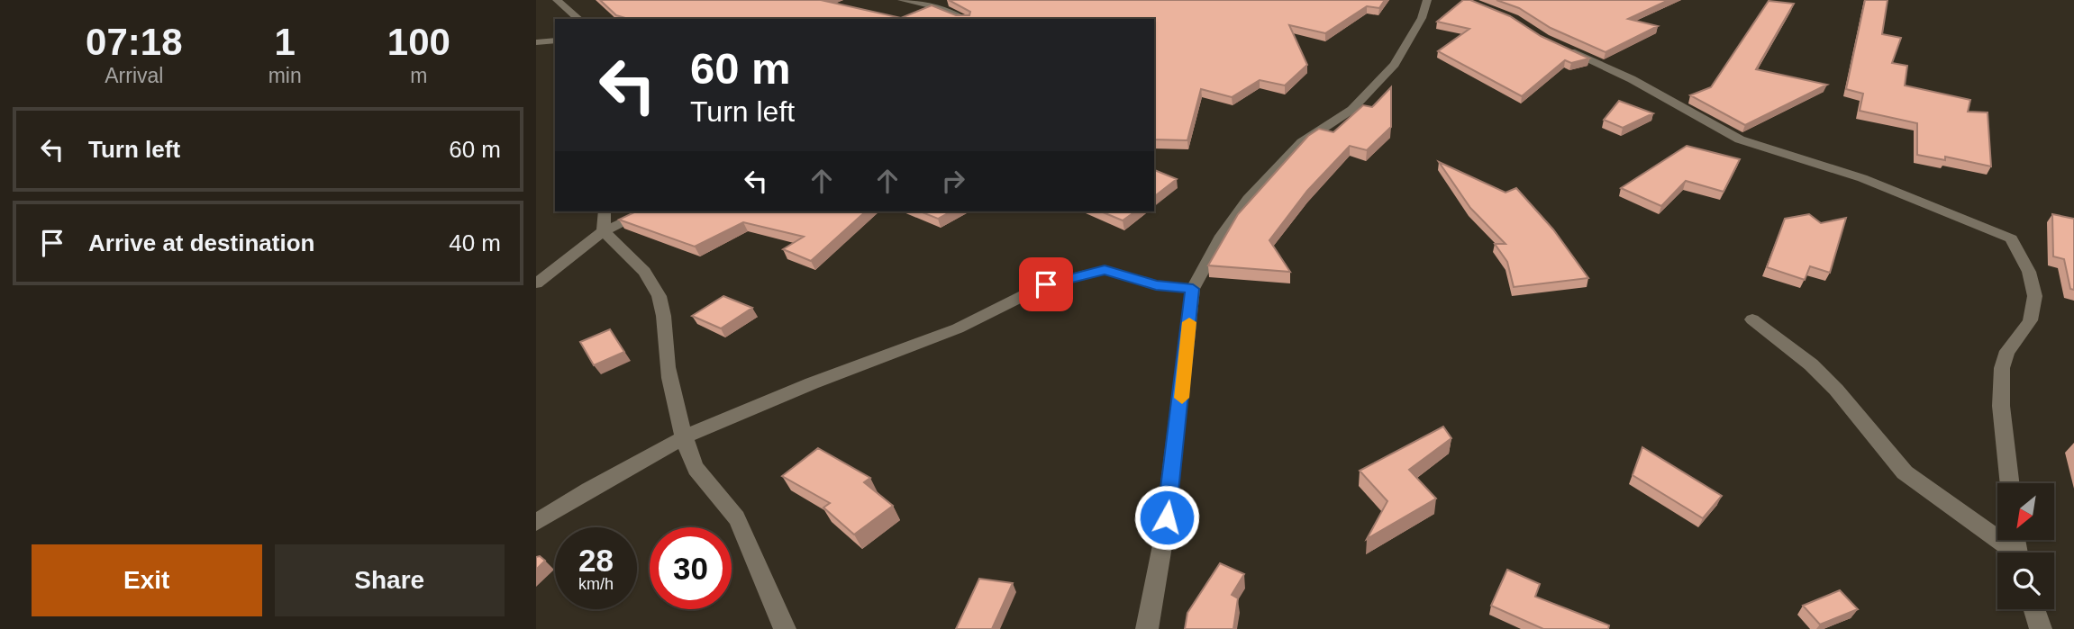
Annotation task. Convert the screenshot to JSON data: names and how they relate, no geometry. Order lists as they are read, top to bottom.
{
  "north": "bottom left",
  "page": {
    "eta": [
      "07:18",
      "Arrival",
      "1",
      "min",
      "100",
      "m"
    ],
    "turn": ["60 m", "Turn left"],
    "list": [
      {
        "name": "Turn left",
        "value": "60 m"
      },
      {
        "name": "Arrive at destination",
        "value": "40 m"
      }
    ],
    "speed": "28 km/h",
    "limit": "30",
    "buttons": ["Exit", "Share"]
  }
}
